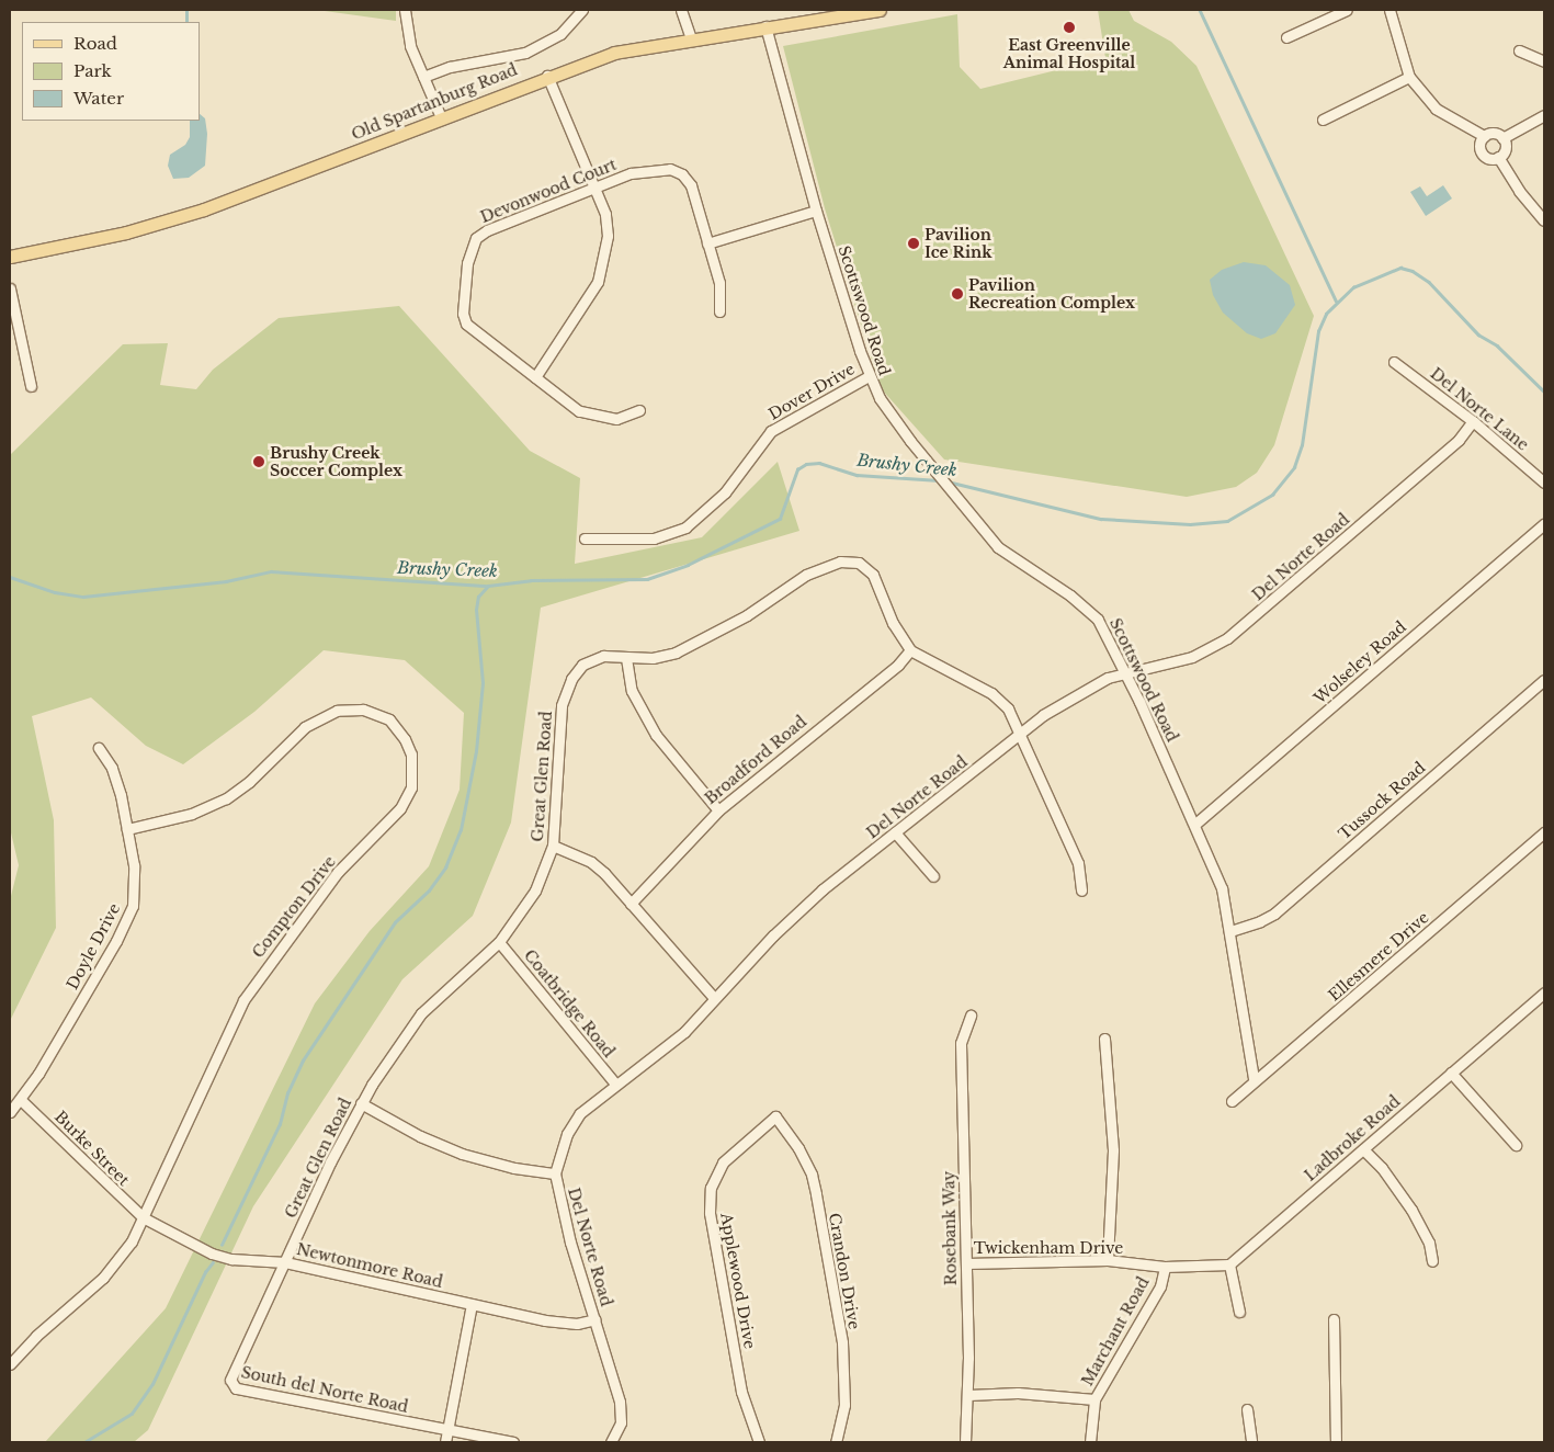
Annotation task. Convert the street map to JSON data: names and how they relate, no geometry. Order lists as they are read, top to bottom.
{
  "streets": {
    "main road": ["Old Spartanburg Road"],
    "street": [
      "Devonwood Court",
      "Scottswood Road",
      "Dover Drive",
      "Del Norte Lane",
      "Del Norte Road",
      "Wolseley Road",
      "Broadford Road",
      "Great Glen Road",
      "Tussock Road",
      "Compton Drive",
      "Doyle Drive",
      "Ellesmere Drive",
      "Coatbridge Road",
      "Ladbroke Road",
      "Burke Street",
      "Rosebank Way",
      "Twickenham Drive",
      "Newtonmore Road",
      "Crandon Drive",
      "Applewood Drive",
      "Marchant Road",
      "South del Norte Road"
    ]
  },
  "crossings": [
    ["Old Spartanburg Road", "Scottswood Road"],
    ["Scottswood Road", "Dover Drive"],
    ["Scottswood Road", "Del Norte Road"],
    ["Scottswood Road", "Wolseley Road"],
    ["Scottswood Road", "Tussock Road"],
    ["Scottswood Road", "Ellesmere Drive"],
    ["Del Norte Lane", "Del Norte Road"],
    ["Del Norte Road", "Great Glen Road"],
    ["Del Norte Road", "Coatbridge Road"],
    ["Del Norte Road", "Newtonmore Road"],
    ["Broadford Road", "Great Glen Road"],
    ["Great Glen Road", "Coatbridge Road"],
    ["Great Glen Road", "Newtonmore Road"],
    ["Great Glen Road", "South del Norte Road"],
    ["Compton Drive", "Doyle Drive"],
    ["Compton Drive", "Burke Street"],
    ["Compton Drive", "Newtonmore Road"],
    ["Doyle Drive", "Burke Street"],
    ["Burke Street", "Newtonmore Road"],
    ["Rosebank Way", "Twickenham Drive"],
    ["Twickenham Drive", "Marchant Road"],
    ["Newtonmore Road", "South del Norte Road"],
    ["Crandon Drive", "Applewood Drive"]
  ],
  "water": ["Brushy Creek"],
  "places": [
    "East Greenville Animal Hospital",
    "Pavilion Ice Rink",
    "Pavilion Recreation Complex",
    "Brushy Creek Soccer Complex"
  ],
  "legend": ["Road", "Park", "Water"]
}
